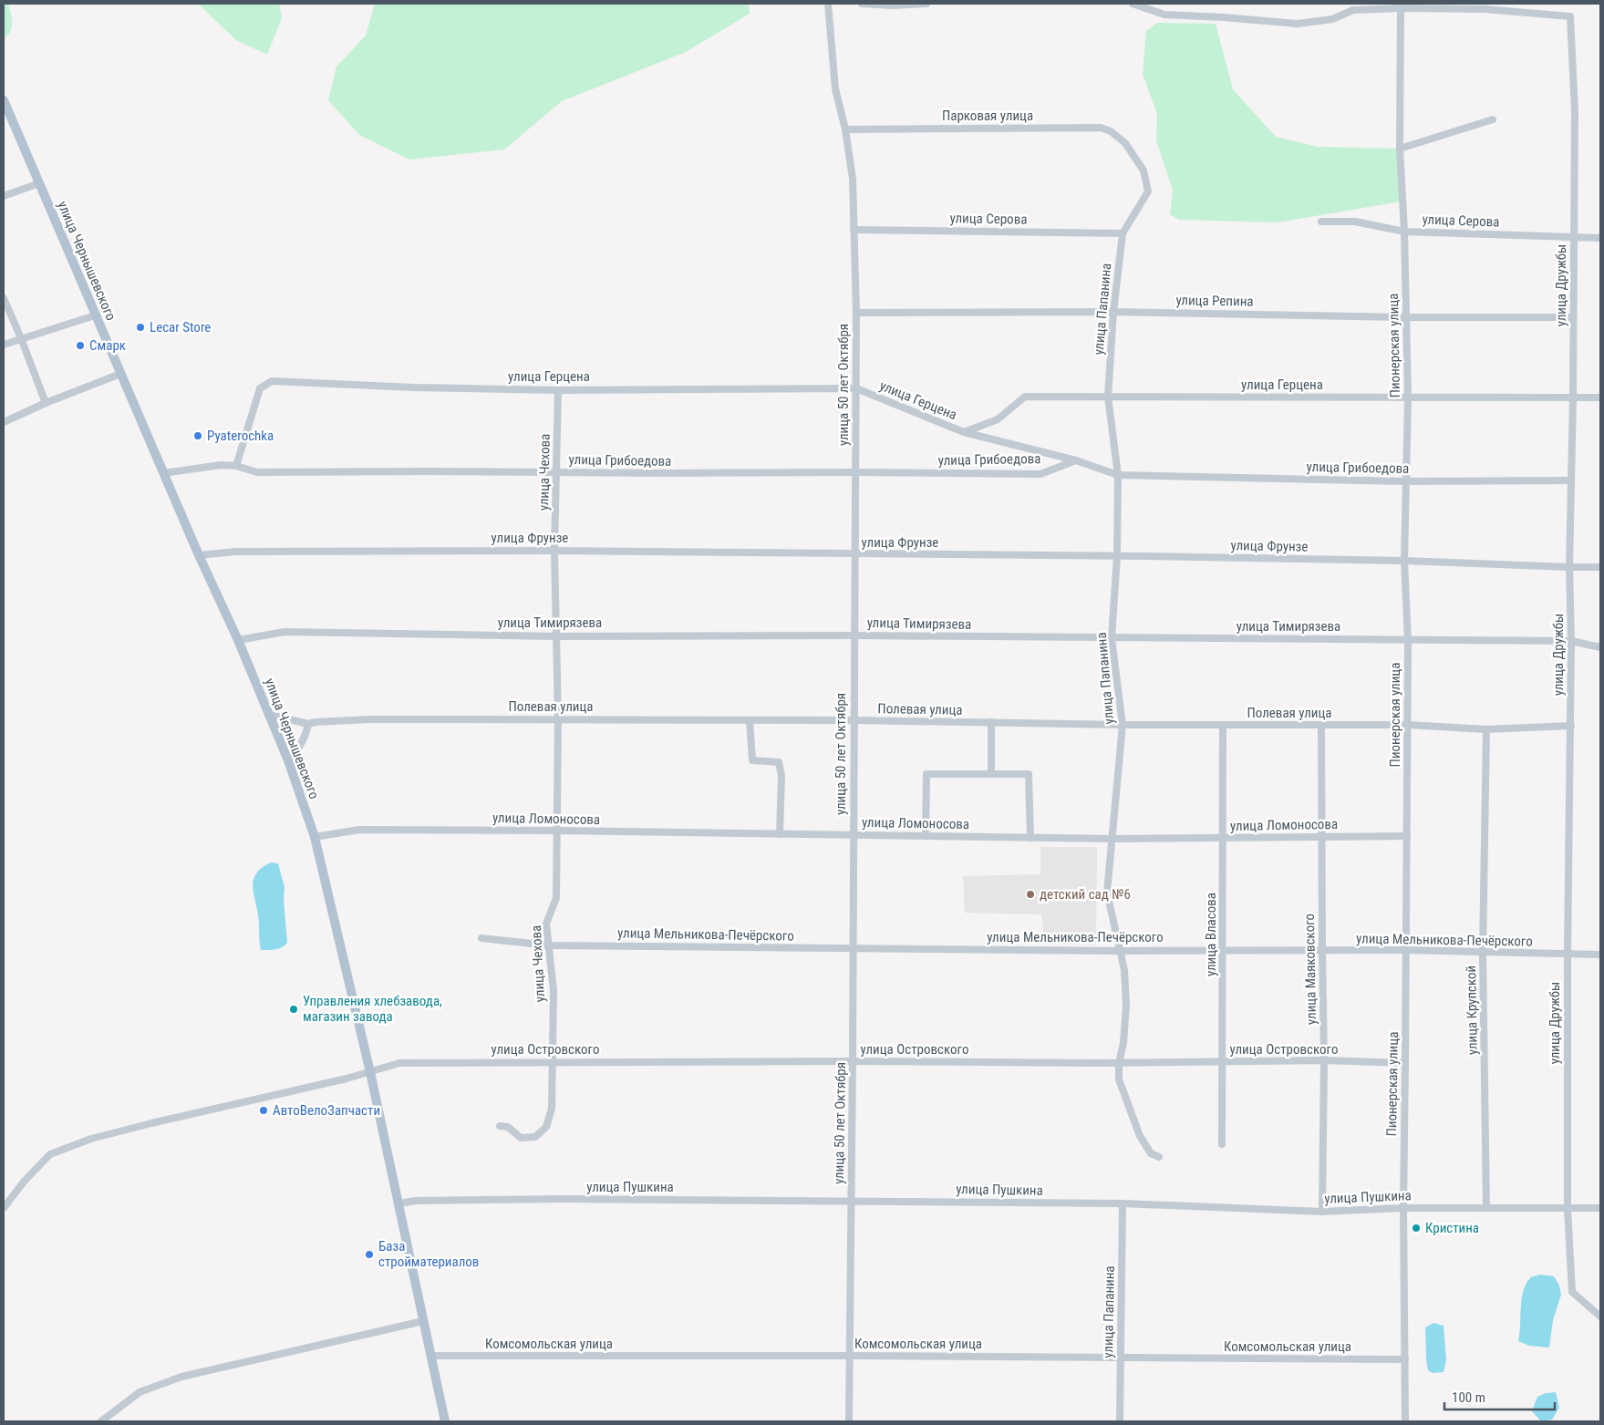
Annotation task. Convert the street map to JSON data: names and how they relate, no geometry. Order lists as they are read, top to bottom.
{
  "streets": {
    "main road": ["улица Чернышевского"],
    "street": [
      "Парковая улица",
      "улица Серова",
      "улица Дружбы",
      "улица Репина",
      "улица Папанина",
      "Пионерская улица",
      "улица Герцена",
      "улица 50 лет Октября",
      "улица Грибоедова",
      "улица Чехова",
      "улица Фрунзе",
      "улица Тимирязева",
      "Полевая улица",
      "улица Ломоносова",
      "улица Мельникова-Печёрского",
      "улица Власова",
      "улица Маяковского",
      "улица Крупской",
      "улица Островского",
      "улица Пушкина",
      "Комсомольская улица"
    ]
  },
  "crossings": [
    ["Парковая улица", "улица Папанина"],
    ["Парковая улица", "улица 50 лет Октября"],
    ["улица Серова", "улица Дружбы"],
    ["улица Серова", "улица Папанина"],
    ["улица Серова", "Пионерская улица"],
    ["улица Серова", "улица 50 лет Октября"],
    ["улица Чернышевского", "улица Грибоедова"],
    ["улица Чернышевского", "улица Фрунзе"],
    ["улица Чернышевского", "улица Тимирязева"],
    ["улица Чернышевского", "Полевая улица"],
    ["улица Чернышевского", "улица Ломоносова"],
    ["улица Чернышевского", "улица Островского"],
    ["улица Чернышевского", "улица Пушкина"],
    ["улица Чернышевского", "Комсомольская улица"],
    ["улица Дружбы", "улица Репина"],
    ["улица Дружбы", "Пионерская улица"],
    ["улица Дружбы", "улица Герцена"],
    ["улица Дружбы", "улица Грибоедова"],
    ["улица Дружбы", "улица Фрунзе"],
    ["улица Дружбы", "улица Тимирязева"],
    ["улица Дружбы", "Полевая улица"],
    ["улица Дружбы", "улица Мельникова-Печёрского"],
    ["улица Дружбы", "улица Пушкина"],
    ["улица Репина", "улица Папанина"],
    ["улица Репина", "Пионерская улица"],
    ["улица Репина", "улица 50 лет Октября"],
    ["улица Папанина", "улица Герцена"],
    ["улица Папанина", "улица Грибоедова"],
    ["улица Папанина", "улица Фрунзе"],
    ["улица Папанина", "улица Тимирязева"],
    ["улица Папанина", "Полевая улица"],
    ["улица Папанина", "улица Ломоносова"],
    ["улица Папанина", "улица Мельникова-Печёрского"],
    ["улица Папанина", "улица Островского"],
    ["улица Папанина", "улица Пушкина"],
    ["улица Папанина", "Комсомольская улица"],
    ["Пионерская улица", "улица Герцена"],
    ["Пионерская улица", "улица Грибоедова"],
    ["Пионерская улица", "улица Фрунзе"],
    ["Пионерская улица", "улица Тимирязева"],
    ["Пионерская улица", "Полевая улица"],
    ["Пионерская улица", "улица Ломоносова"],
    ["Пионерская улица", "улица Мельникова-Печёрского"],
    ["Пионерская улица", "улица Островского"],
    ["Пионерская улица", "улица Пушкина"],
    ["Пионерская улица", "Комсомольская улица"],
    ["улица Герцена", "улица 50 лет Октября"],
    ["улица Герцена", "улица Грибоедова"],
    ["улица Герцена", "улица Чехова"],
    ["улица 50 лет Октября", "улица Грибоедова"],
    ["улица 50 лет Октября", "улица Фрунзе"],
    ["улица 50 лет Октября", "улица Тимирязева"],
    ["улица 50 лет Октября", "Полевая улица"],
    ["улица 50 лет Октября", "улица Ломоносова"],
    ["улица 50 лет Октября", "улица Мельникова-Печёрского"],
    ["улица 50 лет Октября", "улица Островского"],
    ["улица 50 лет Октября", "улица Пушкина"],
    ["улица 50 лет Октября", "Комсомольская улица"],
    ["улица Грибоедова", "улица Чехова"],
    ["улица Чехова", "улица Фрунзе"],
    ["улица Чехова", "улица Тимирязева"],
    ["улица Чехова", "Полевая улица"],
    ["улица Чехова", "улица Ломоносова"],
    ["улица Чехова", "улица Мельникова-Печёрского"],
    ["улица Чехова", "улица Островского"],
    ["Полевая улица", "улица Власова"],
    ["Полевая улица", "улица Маяковского"],
    ["Полевая улица", "улица Крупской"],
    ["улица Ломоносова", "улица Власова"],
    ["улица Ломоносова", "улица Маяковского"],
    ["улица Мельникова-Печёрского", "улица Власова"],
    ["улица Мельникова-Печёрского", "улица Маяковского"],
    ["улица Мельникова-Печёрского", "улица Крупской"],
    ["улица Власова", "улица Островского"],
    ["улица Маяковского", "улица Островского"],
    ["улица Маяковского", "улица Пушкина"],
    ["улица Крупской", "улица Пушкина"]
  ],
  "places": [
    "Lecar Store",
    "Смарк",
    "Pyaterochka",
    "детский сад №6",
    "Управления хлебзавода, магазин завода",
    "АвтоВелоЗапчасти",
    "Кристина",
    "База стройматериалов"
  ],
  "scale_bar": "100 m"
}
